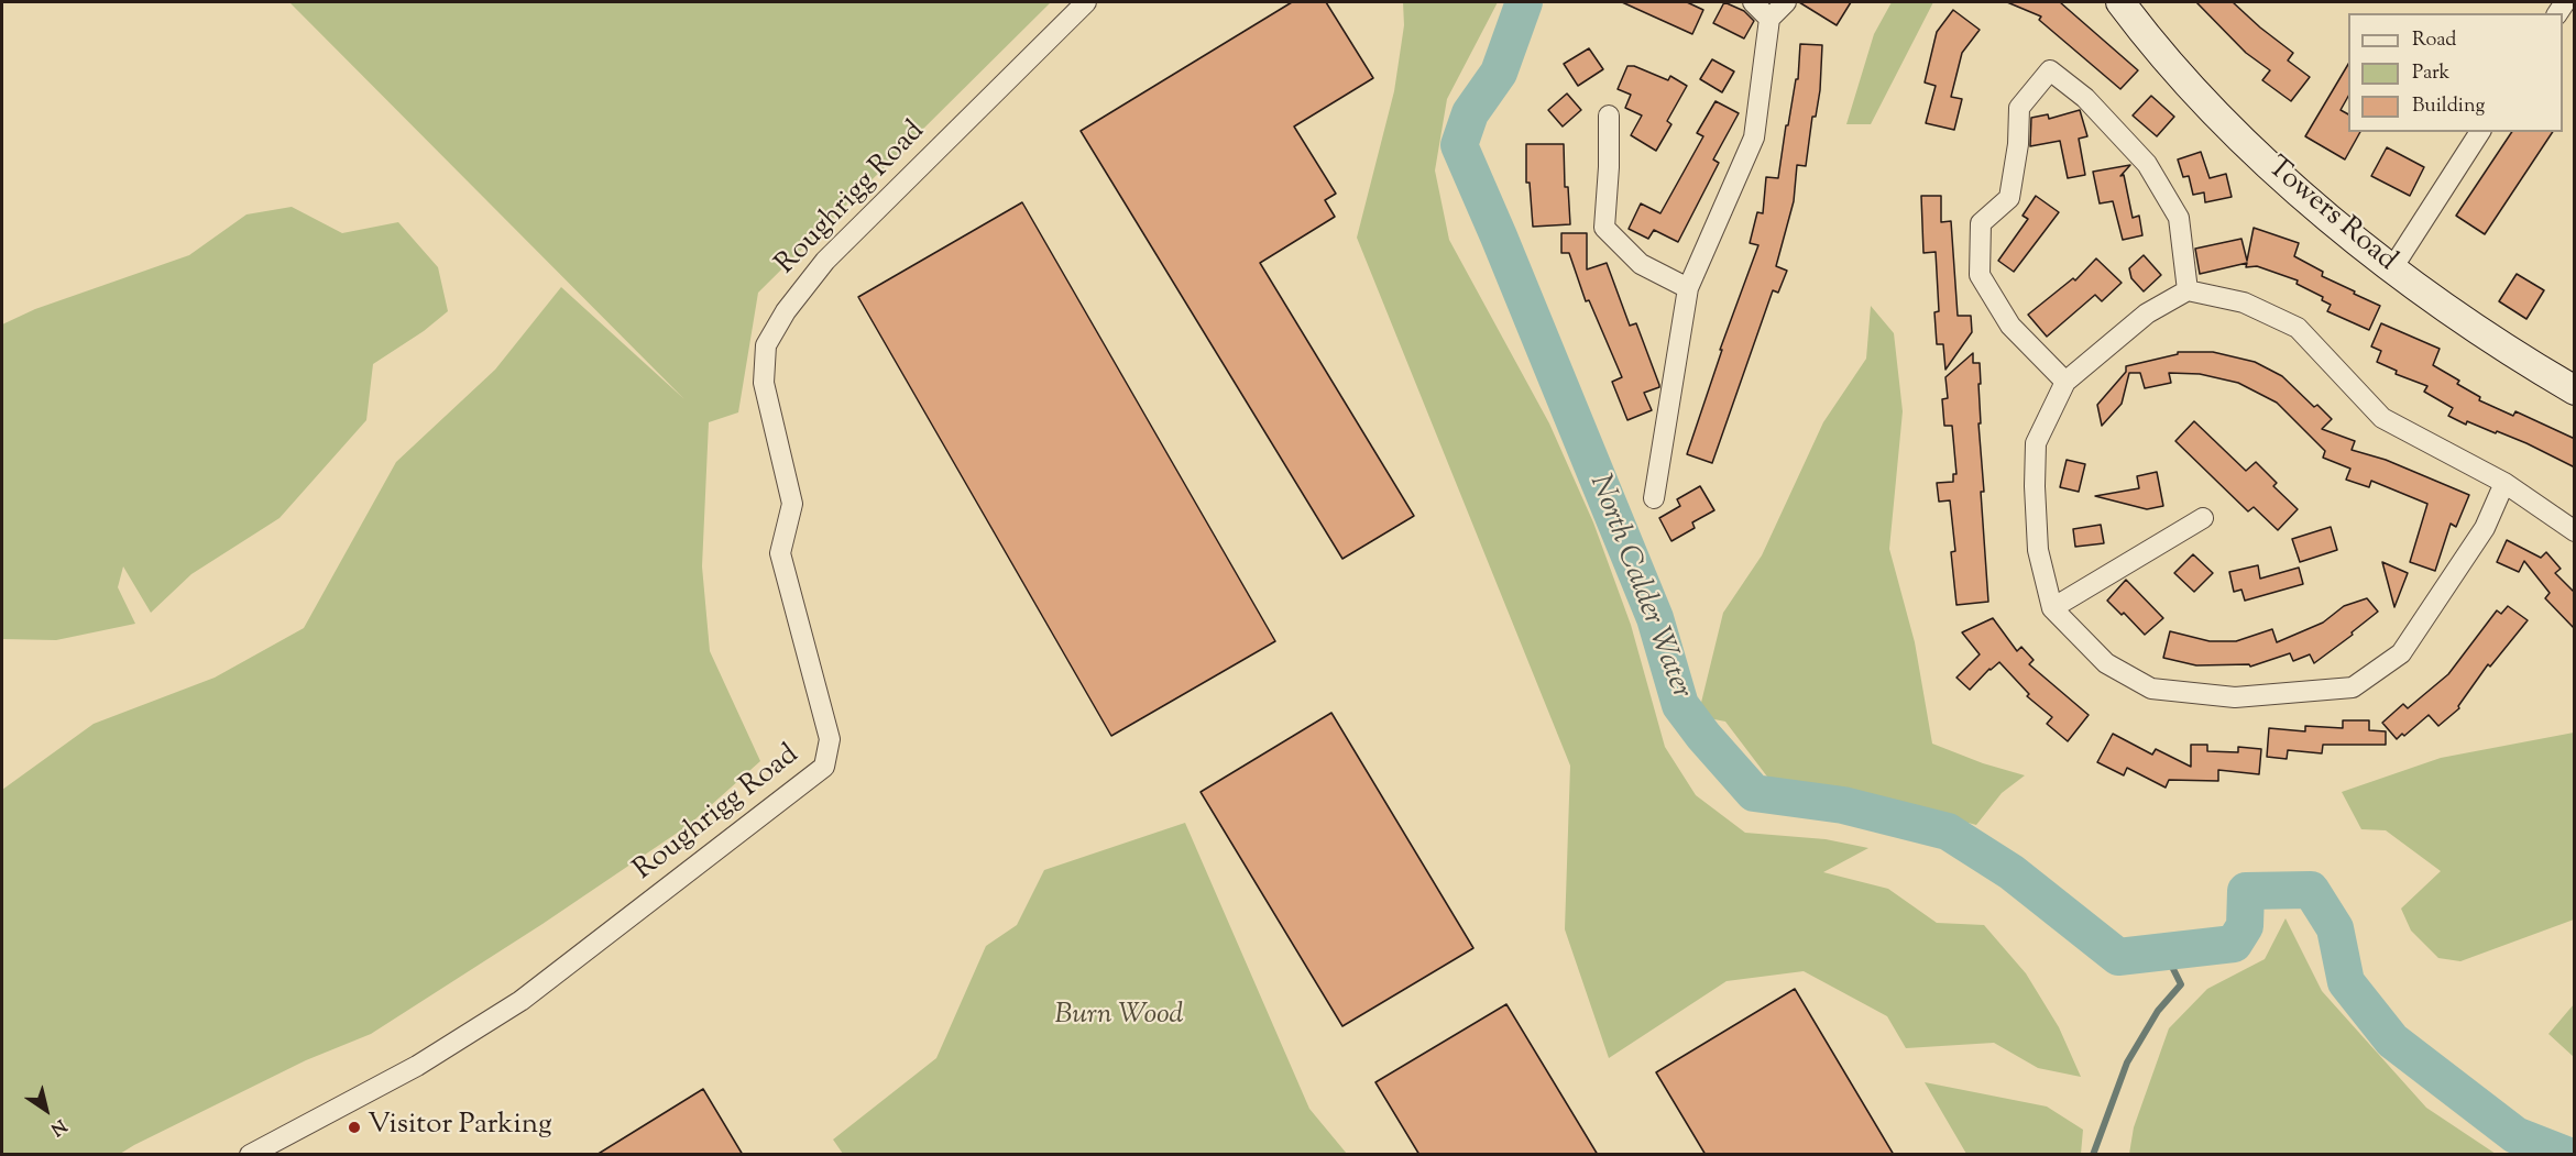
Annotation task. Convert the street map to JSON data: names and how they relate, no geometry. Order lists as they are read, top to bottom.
{
  "streets": {
    "street": ["Roughrigg Road", "Towers Road"]
  },
  "water": ["North Calder Water"],
  "parks": ["Burn Wood"],
  "places": ["Visitor Parking"],
  "legend": ["Road", "Park", "Building"],
  "north": "bottom right"
}
